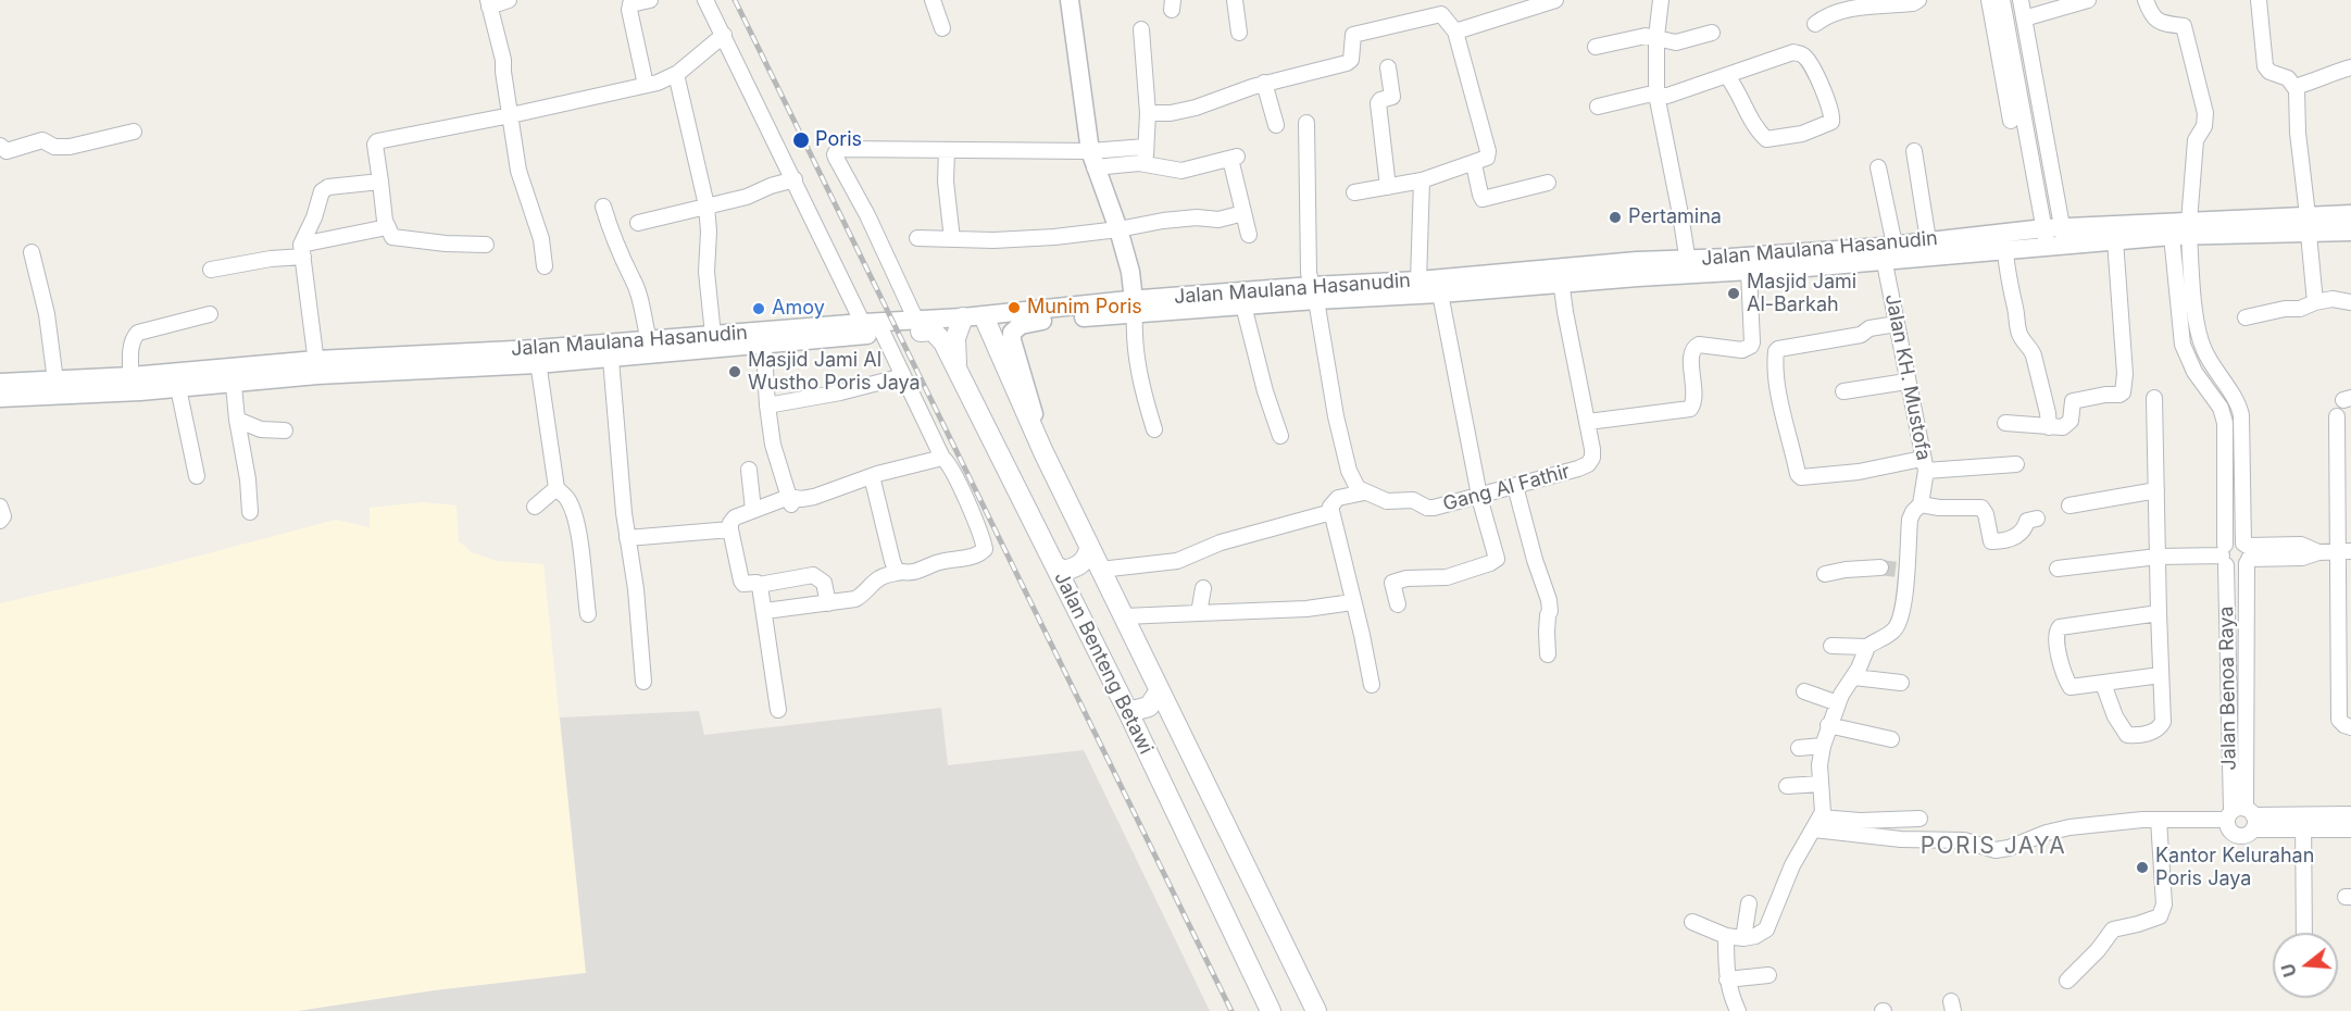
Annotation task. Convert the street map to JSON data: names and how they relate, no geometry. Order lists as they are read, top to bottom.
{
  "streets": {
    "main road": ["Jalan Benteng Betawi"],
    "street": [
      "Jalan Maulana Hasanudin",
      "Jalan KH. Mustofa",
      "Gang Al Fathir",
      "Jalan Benoa Raya"
    ]
  },
  "crossings": [
    ["Jalan Maulana Hasanudin", "Jalan KH. Mustofa"],
    ["Jalan Maulana Hasanudin", "Gang Al Fathir"],
    ["Jalan Maulana Hasanudin", "Jalan Benteng Betawi"],
    ["Jalan Maulana Hasanudin", "Jalan Benoa Raya"]
  ],
  "districts": ["PORIS JAYA"],
  "places": [
    "Poris",
    "Pertamina",
    "Masjid Jami Al-Barkah",
    "Munim Poris",
    "Amoy",
    "Masjid Jami Al Wustho Poris Jaya",
    "Kantor Kelurahan Poris Jaya"
  ],
  "north": "left"
}
